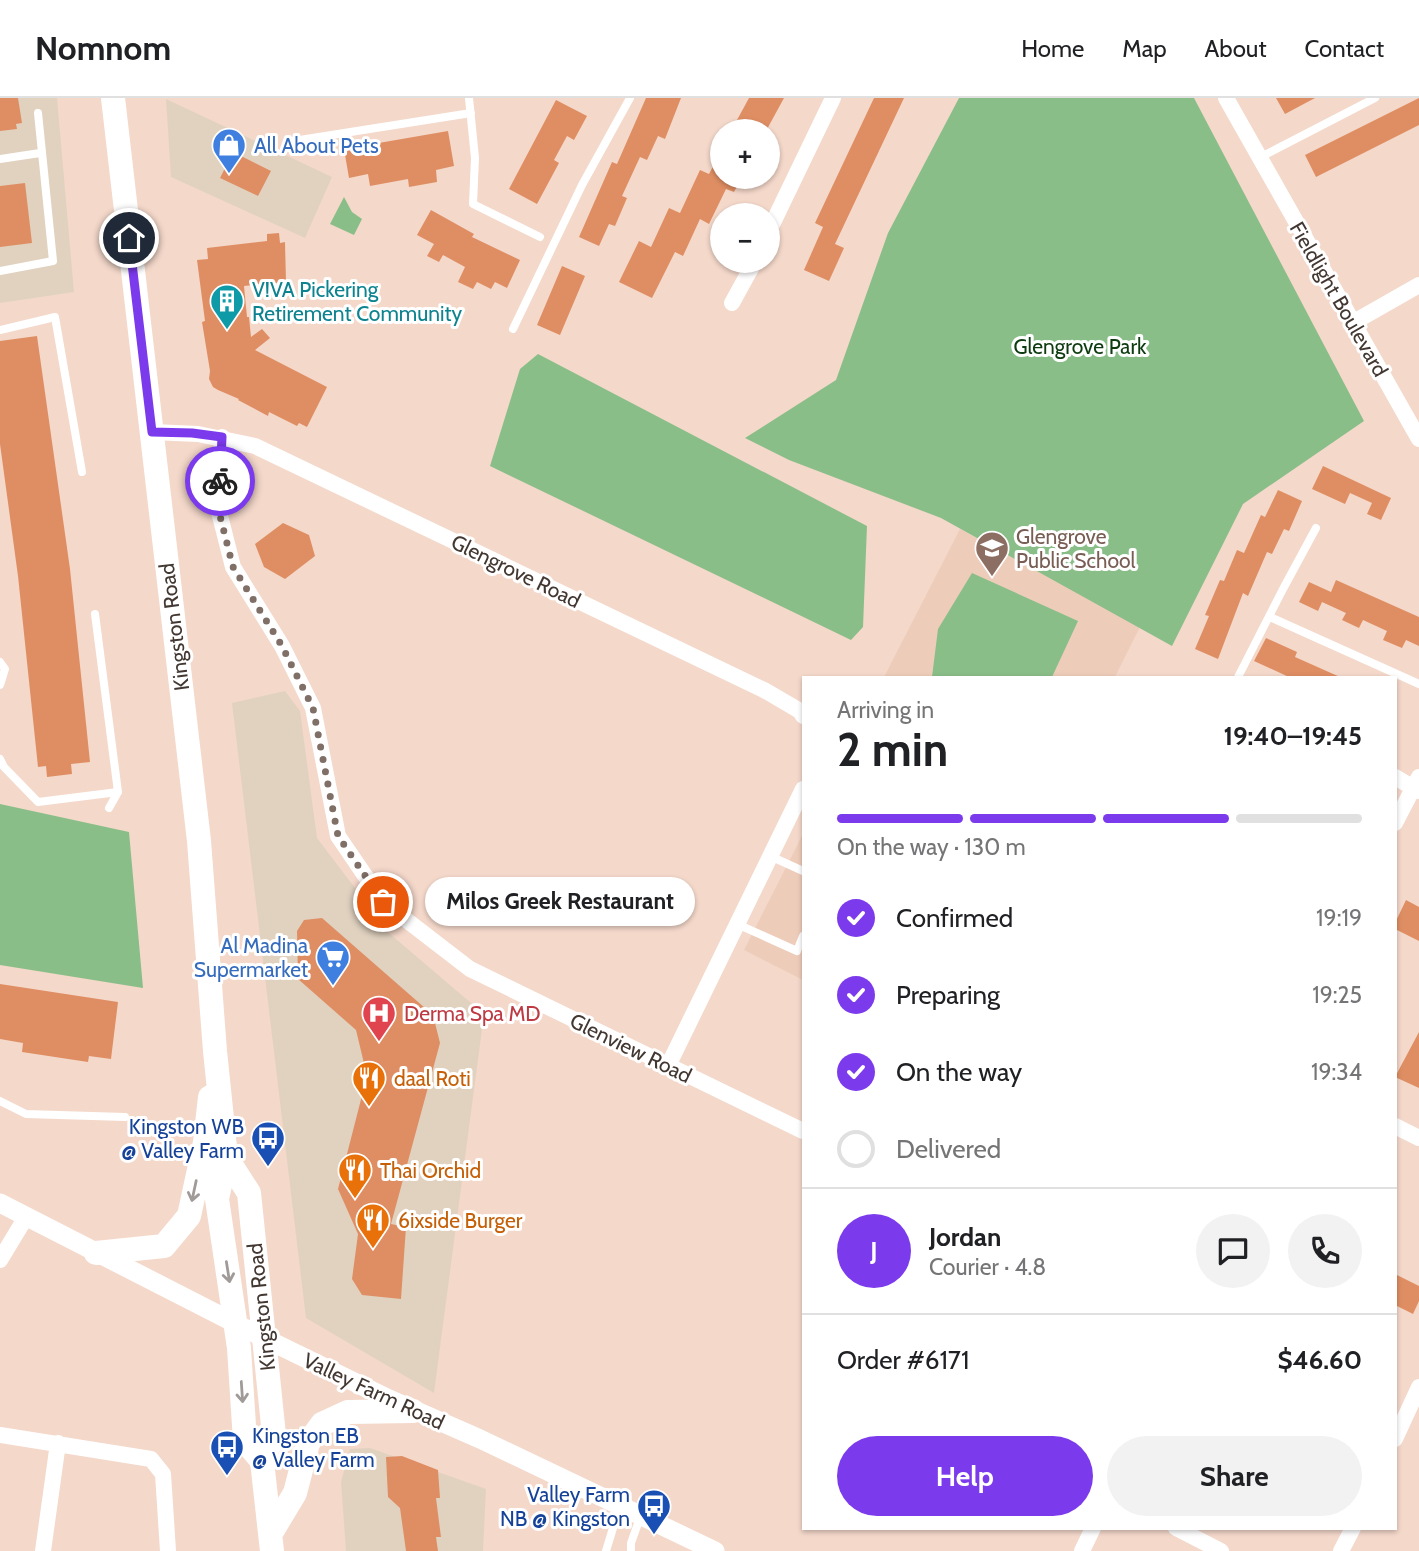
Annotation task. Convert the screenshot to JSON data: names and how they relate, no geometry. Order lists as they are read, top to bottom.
{
  "streets": {
    "main road": ["Kingston Road"],
    "street": [
      "Fieldlight Boulevard",
      "Glengrove Road",
      "Glenview Road",
      "Valley Farm Road"
    ]
  },
  "crossings": [
    ["Glengrove Road", "Glenview Road"],
    ["Kingston Road", "Valley Farm Road"]
  ],
  "parks": ["Glengrove Park"],
  "places": {
    "shop": ["All About Pets"],
    "building": ["V!VA Pickering Retirement Community"],
    "school or university": ["Glengrove Public School"],
    "other": ["Milos Greek Restaurant"],
    "supermarket": ["Al Madina Supermarket"],
    "hospital": ["Derma Spa MD"],
    "restaurant": ["daal Roti", "Thai Orchid", "6ixside Burger"],
    "bus stop": ["Kingston WB @ Valley Farm", "Kingston EB @ Valley Farm", "Valley Farm NB @ Kingston"]
  },
  "page": {
    "header": "Nomnom",
    "nav": [
      "Home",
      "Map",
      "About",
      "Contact"
    ],
    "map_buttons": ["+", "−"],
    "heading": ["2 min", "Arriving in", "19:40–19:45"],
    "panel": [
      "Jordan",
      "Courier · 4.8",
      "Order #6171",
      "$46.60"
    ],
    "bar": "On the way · 130 m",
    "bubble": "Milos Greek Restaurant",
    "list": [
      ["Confirmed", "19:19"],
      ["Preparing", "19:25"],
      ["On the way", "19:34"],
      "Delivered"
    ],
    "round": "J",
    "buttons": ["Help", "Share"]
  }
}
